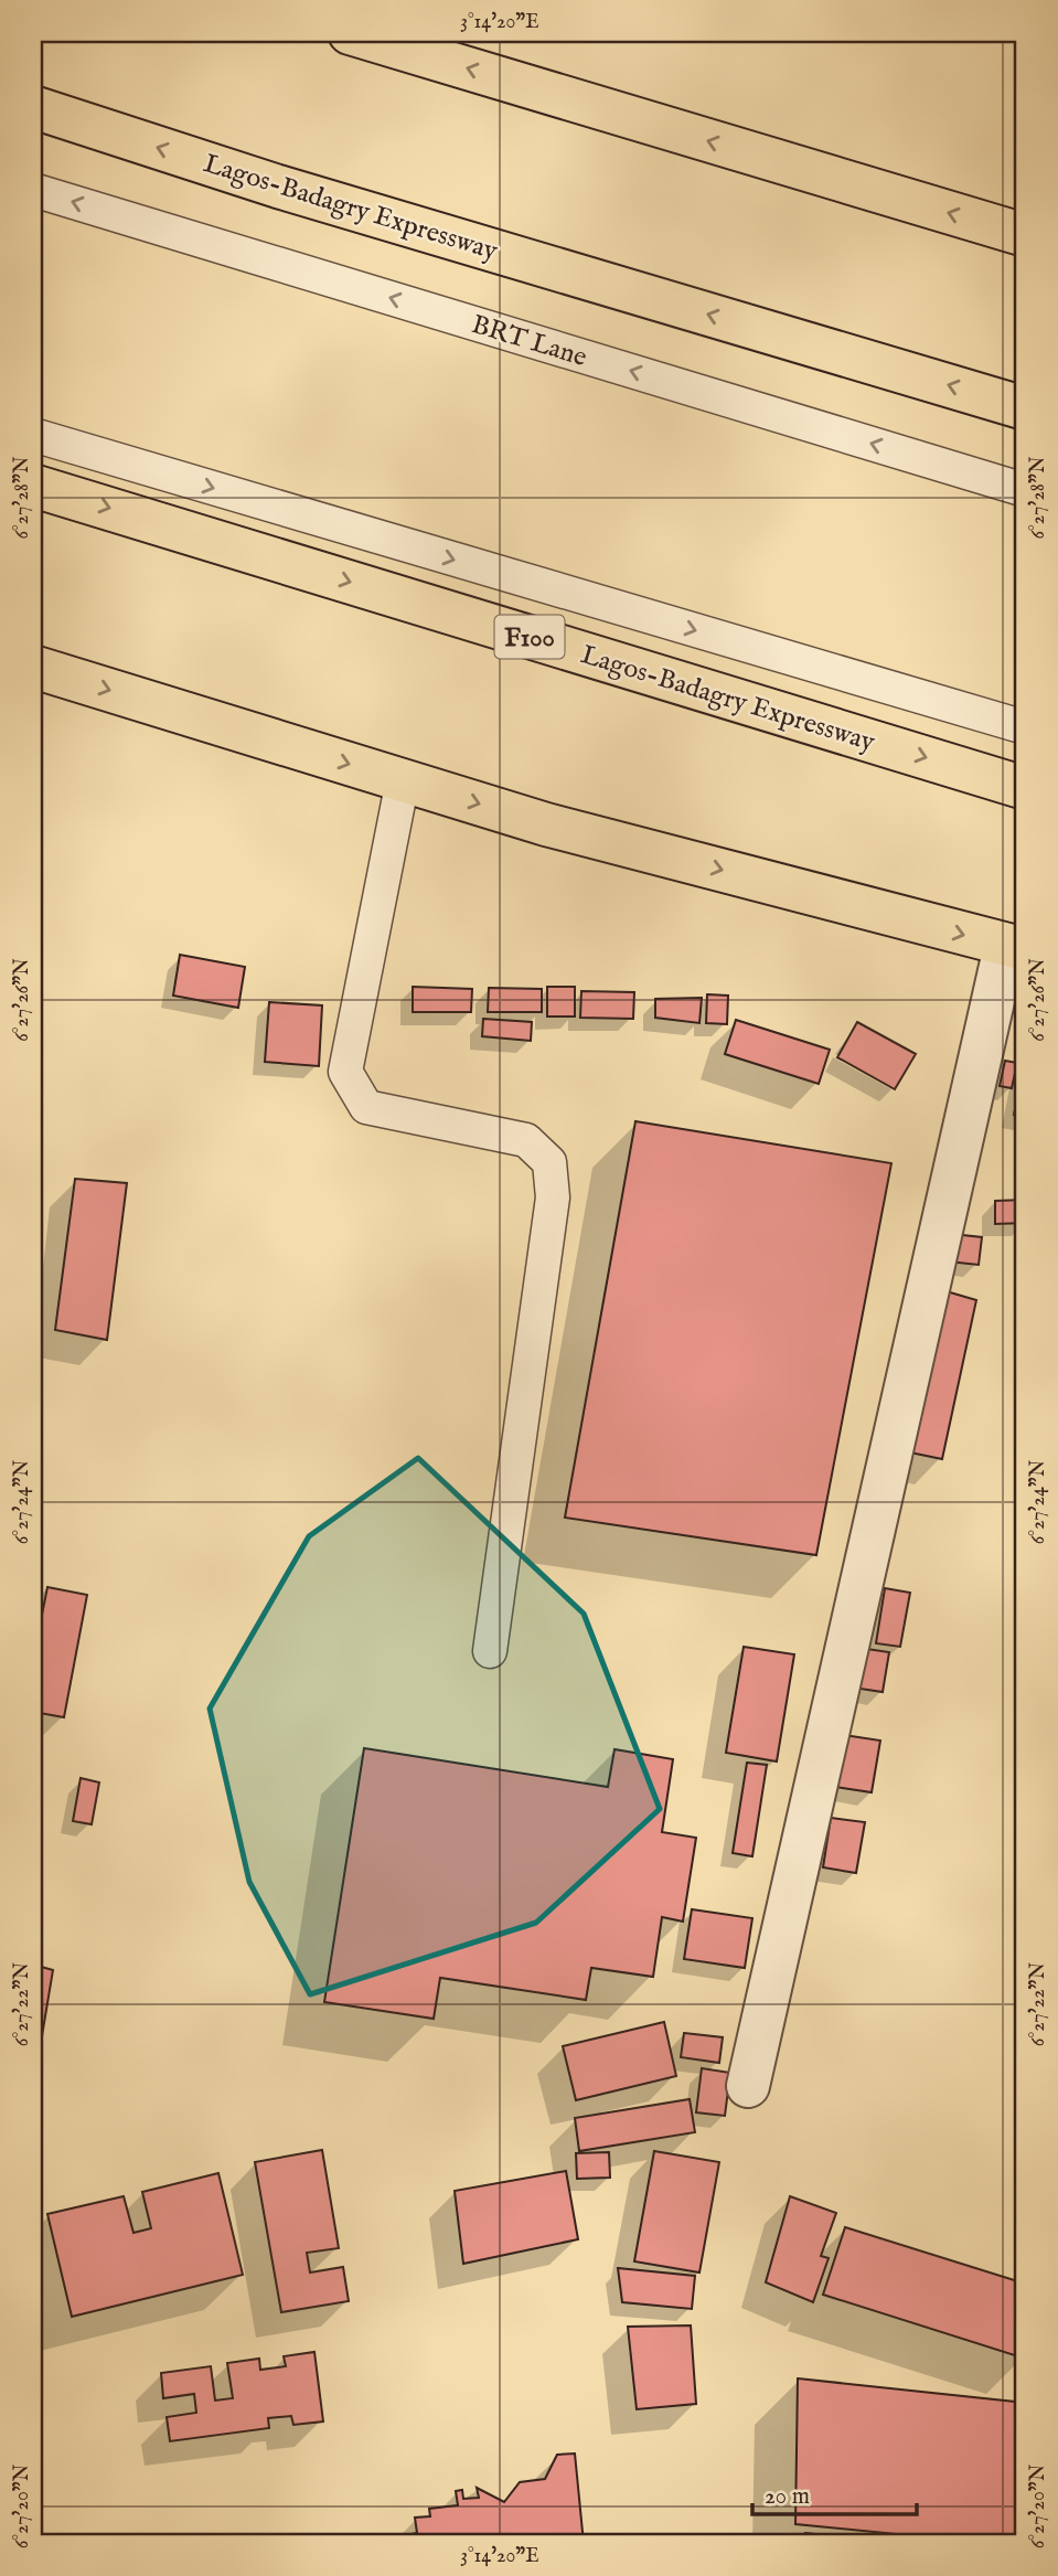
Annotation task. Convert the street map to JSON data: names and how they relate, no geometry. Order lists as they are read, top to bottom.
{
  "streets": {
    "main road": ["Lagos-Badagry Expressway", "F100"],
    "lane": ["BRT Lane"]
  },
  "scale_bar": "20 m",
  "coordinates": [
    "3°14'20\"E",
    "6°27'28\"N",
    "6°27'26\"N",
    "6°27'24\"N",
    "6°27'22\"N",
    "6°27'20\"N"
  ]
}
